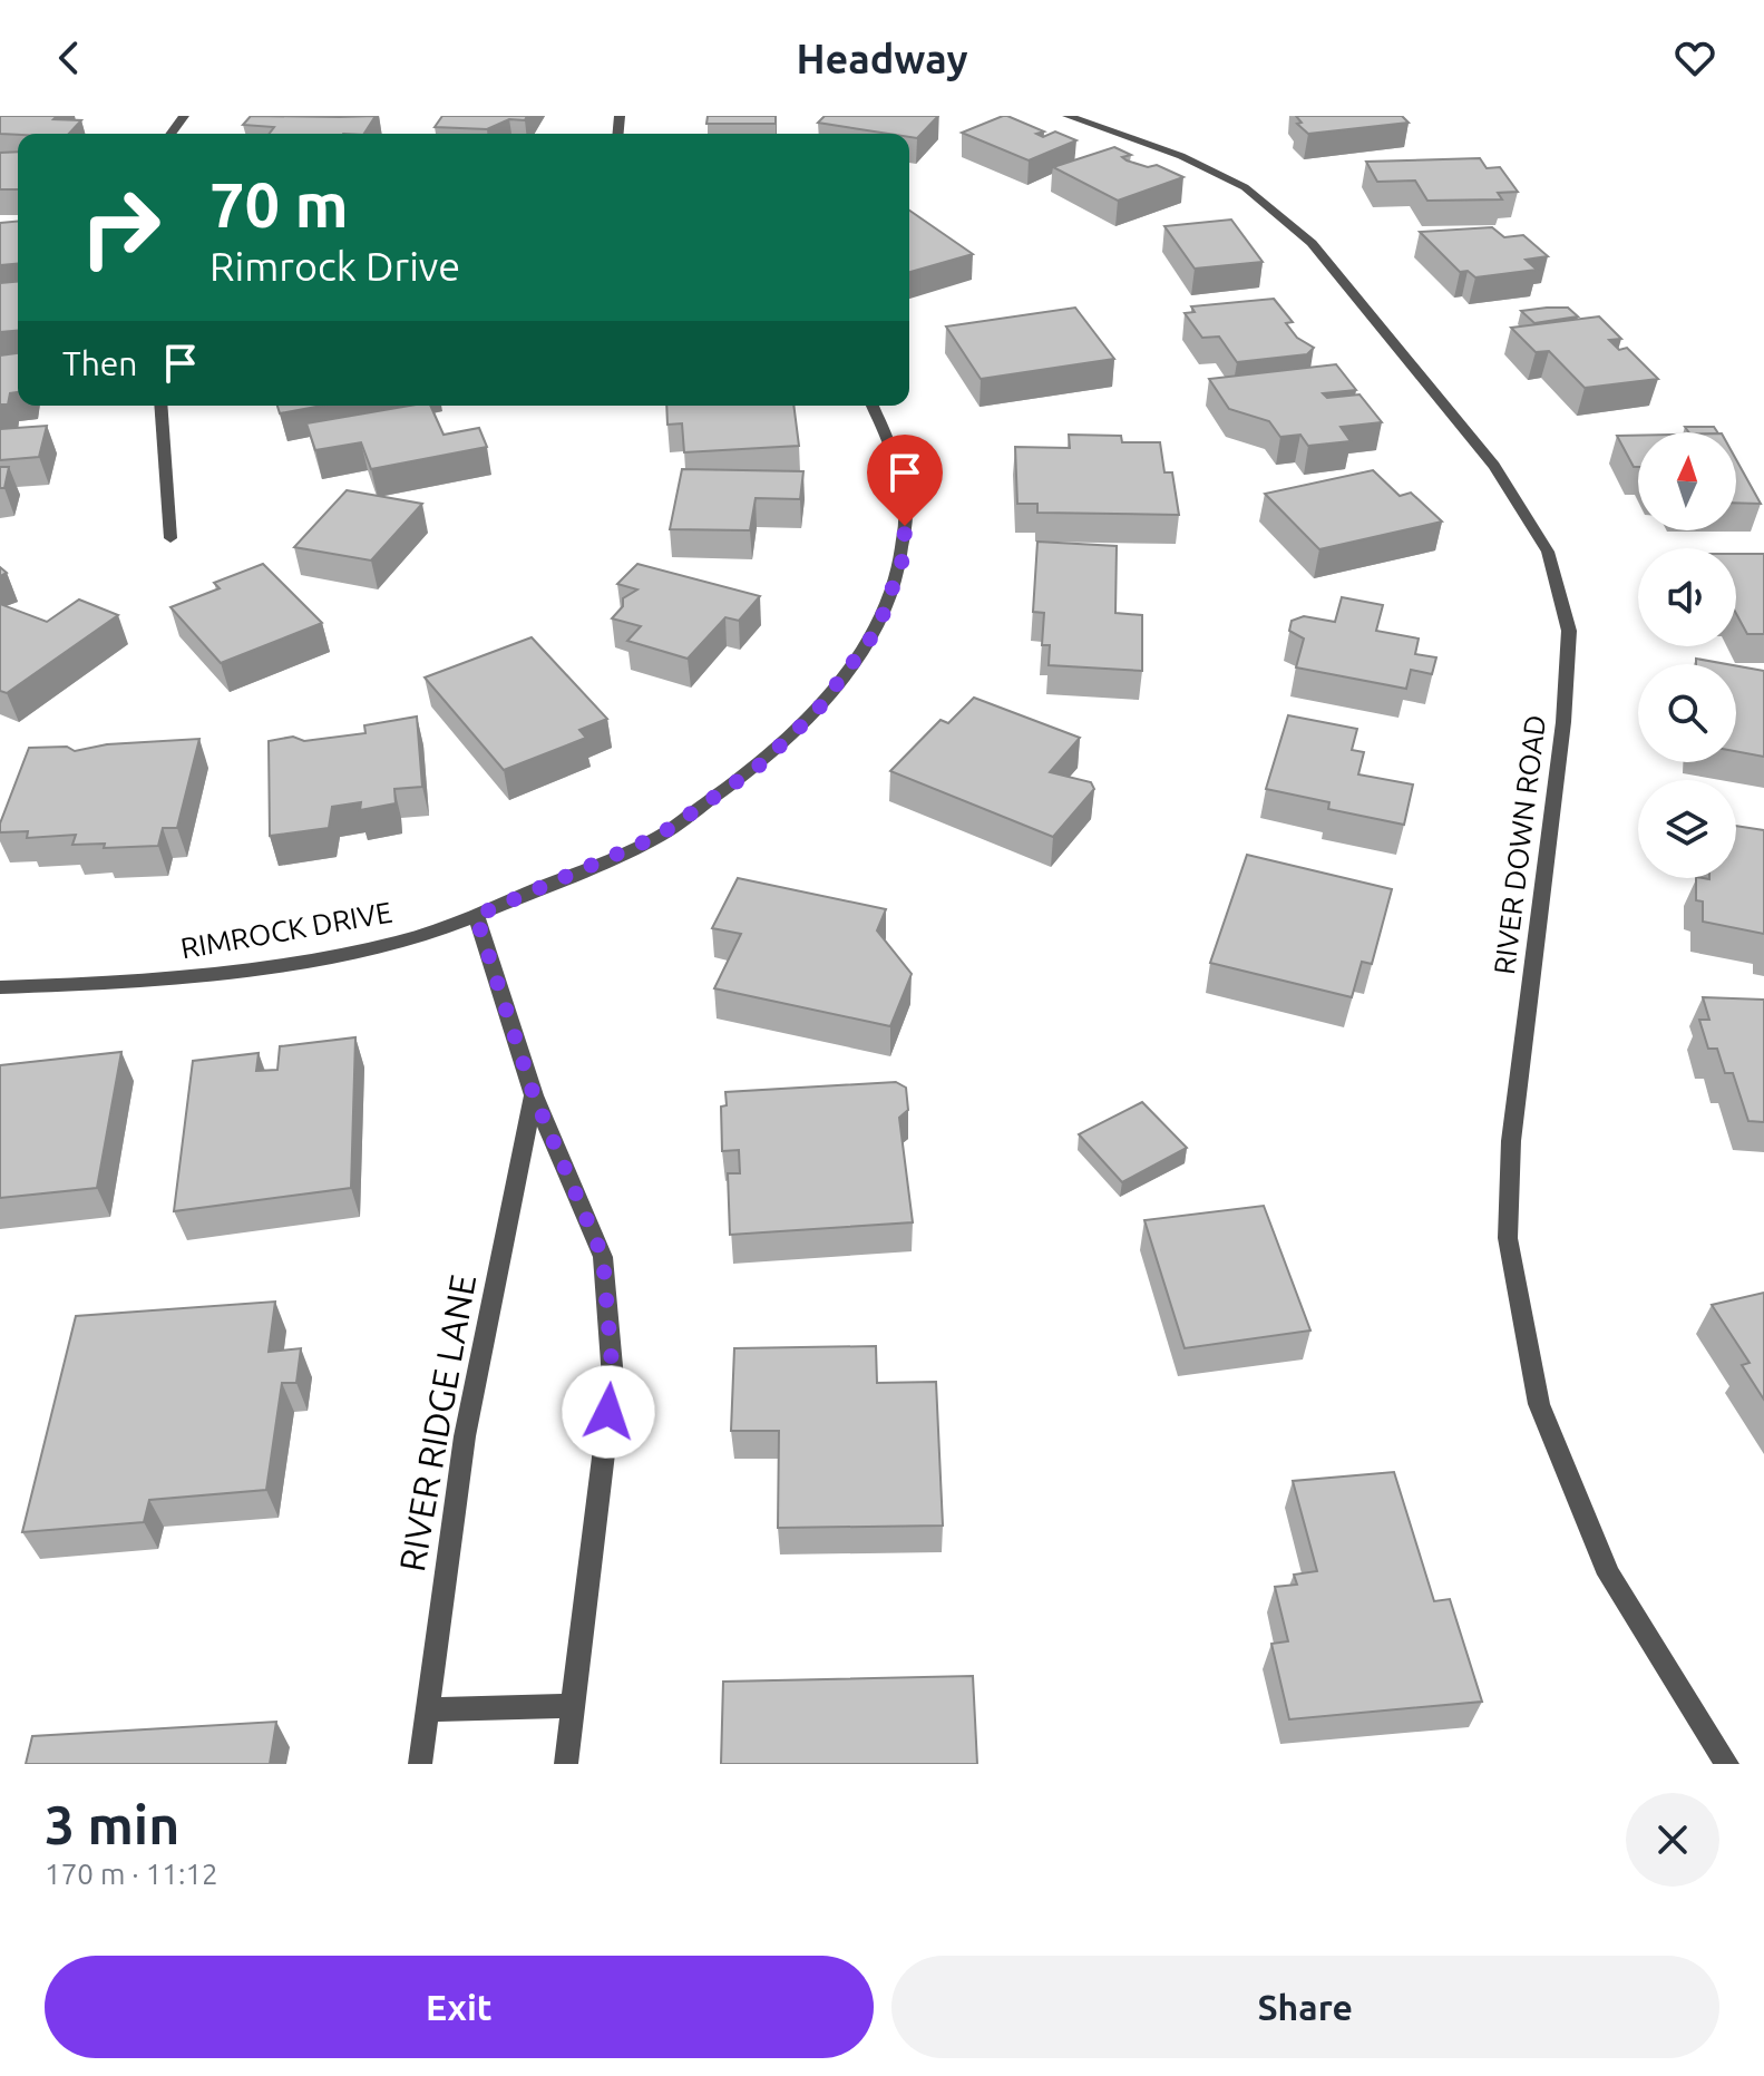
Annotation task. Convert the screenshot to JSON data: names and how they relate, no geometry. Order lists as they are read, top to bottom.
{
  "streets": {
    "street": ["RIVER DOWN ROAD", "RIMROCK DRIVE", "RIVER RIDGE LANE"]
  },
  "crossings": [
    ["RIMROCK DRIVE", "RIVER RIDGE LANE"]
  ],
  "north": "top",
  "page": {
    "header": "Headway",
    "turn": ["70 m", "Rimrock Drive"],
    "then": "Then",
    "heading": ["3 min", "170 m · 11:12"],
    "buttons": ["Exit", "Share"]
  }
}
